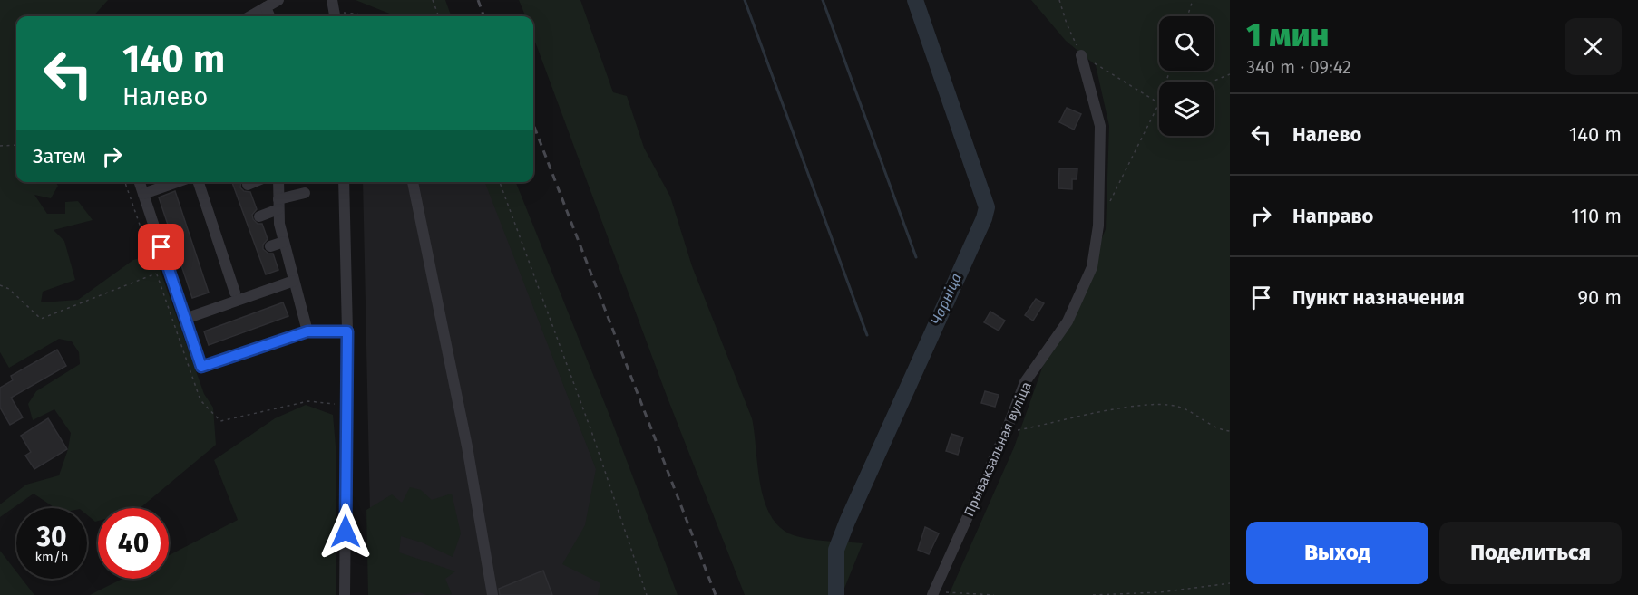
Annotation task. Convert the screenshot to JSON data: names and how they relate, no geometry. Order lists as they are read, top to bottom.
{
  "streets": {
    "street": ["Прывакзальная вуліца"]
  },
  "water": ["Чарніца"],
  "page": {
    "heading": ["1 мин", "340 m · 09:42"],
    "turn": ["140 m", "Налево"],
    "list": [
      {
        "name": "Налево",
        "value": "140 m"
      },
      {
        "name": "Направо",
        "value": "110 m"
      },
      {
        "name": "Пункт назначения",
        "value": "90 m"
      }
    ],
    "then": "Затем",
    "speed": "30 km/h",
    "limit": "40",
    "buttons": ["Выход", "Поделиться"]
  }
}
